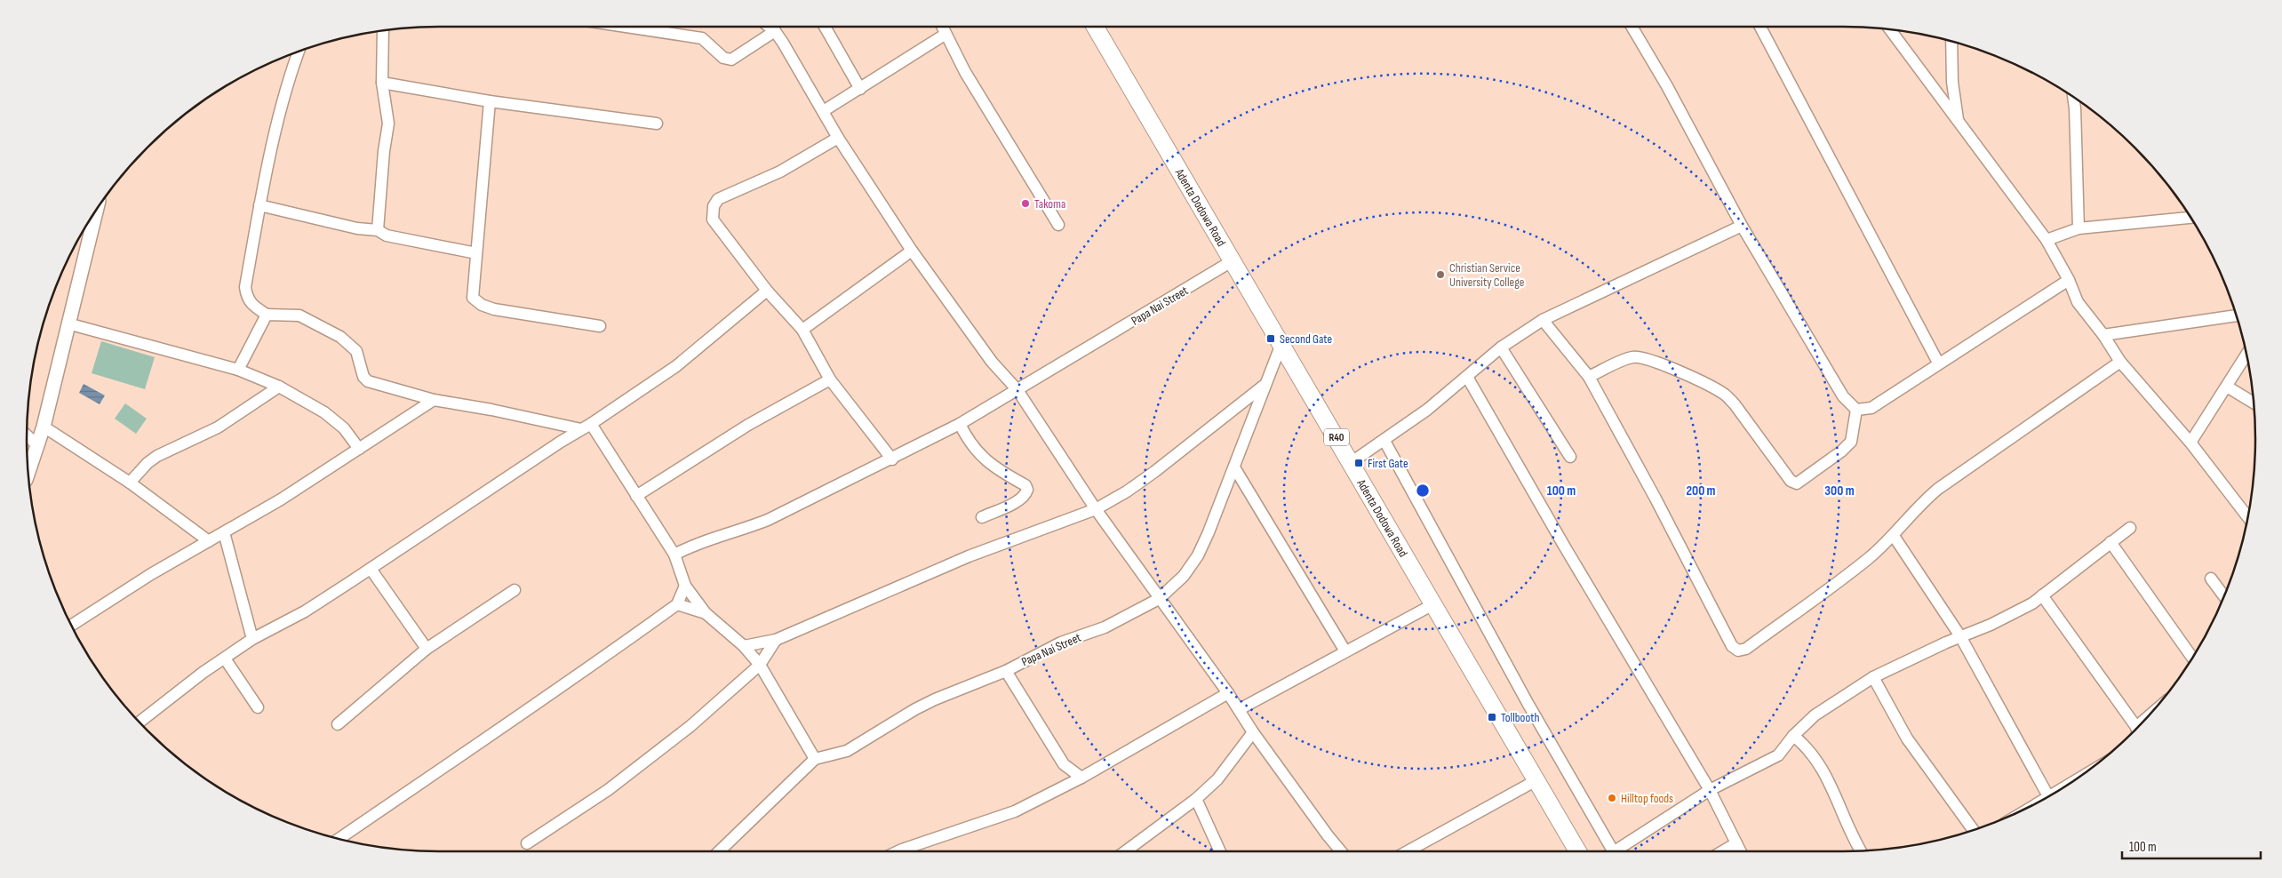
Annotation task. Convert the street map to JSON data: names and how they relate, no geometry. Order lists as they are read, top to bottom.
{
  "streets": {
    "main road": ["Adenta Dodowa Road", "R40"],
    "street": ["Papa Nai Street"]
  },
  "crossings": [
    ["Adenta Dodowa Road", "Papa Nai Street"]
  ],
  "places": {
    "other": ["Takoma", "Christian Service University College", "Hilltop foods"],
    "transit": ["Second Gate", "First Gate", "Tollbooth"]
  },
  "scale_bar": "100 m",
  "rings": ["100 m", "200 m", "300 m"]
}
